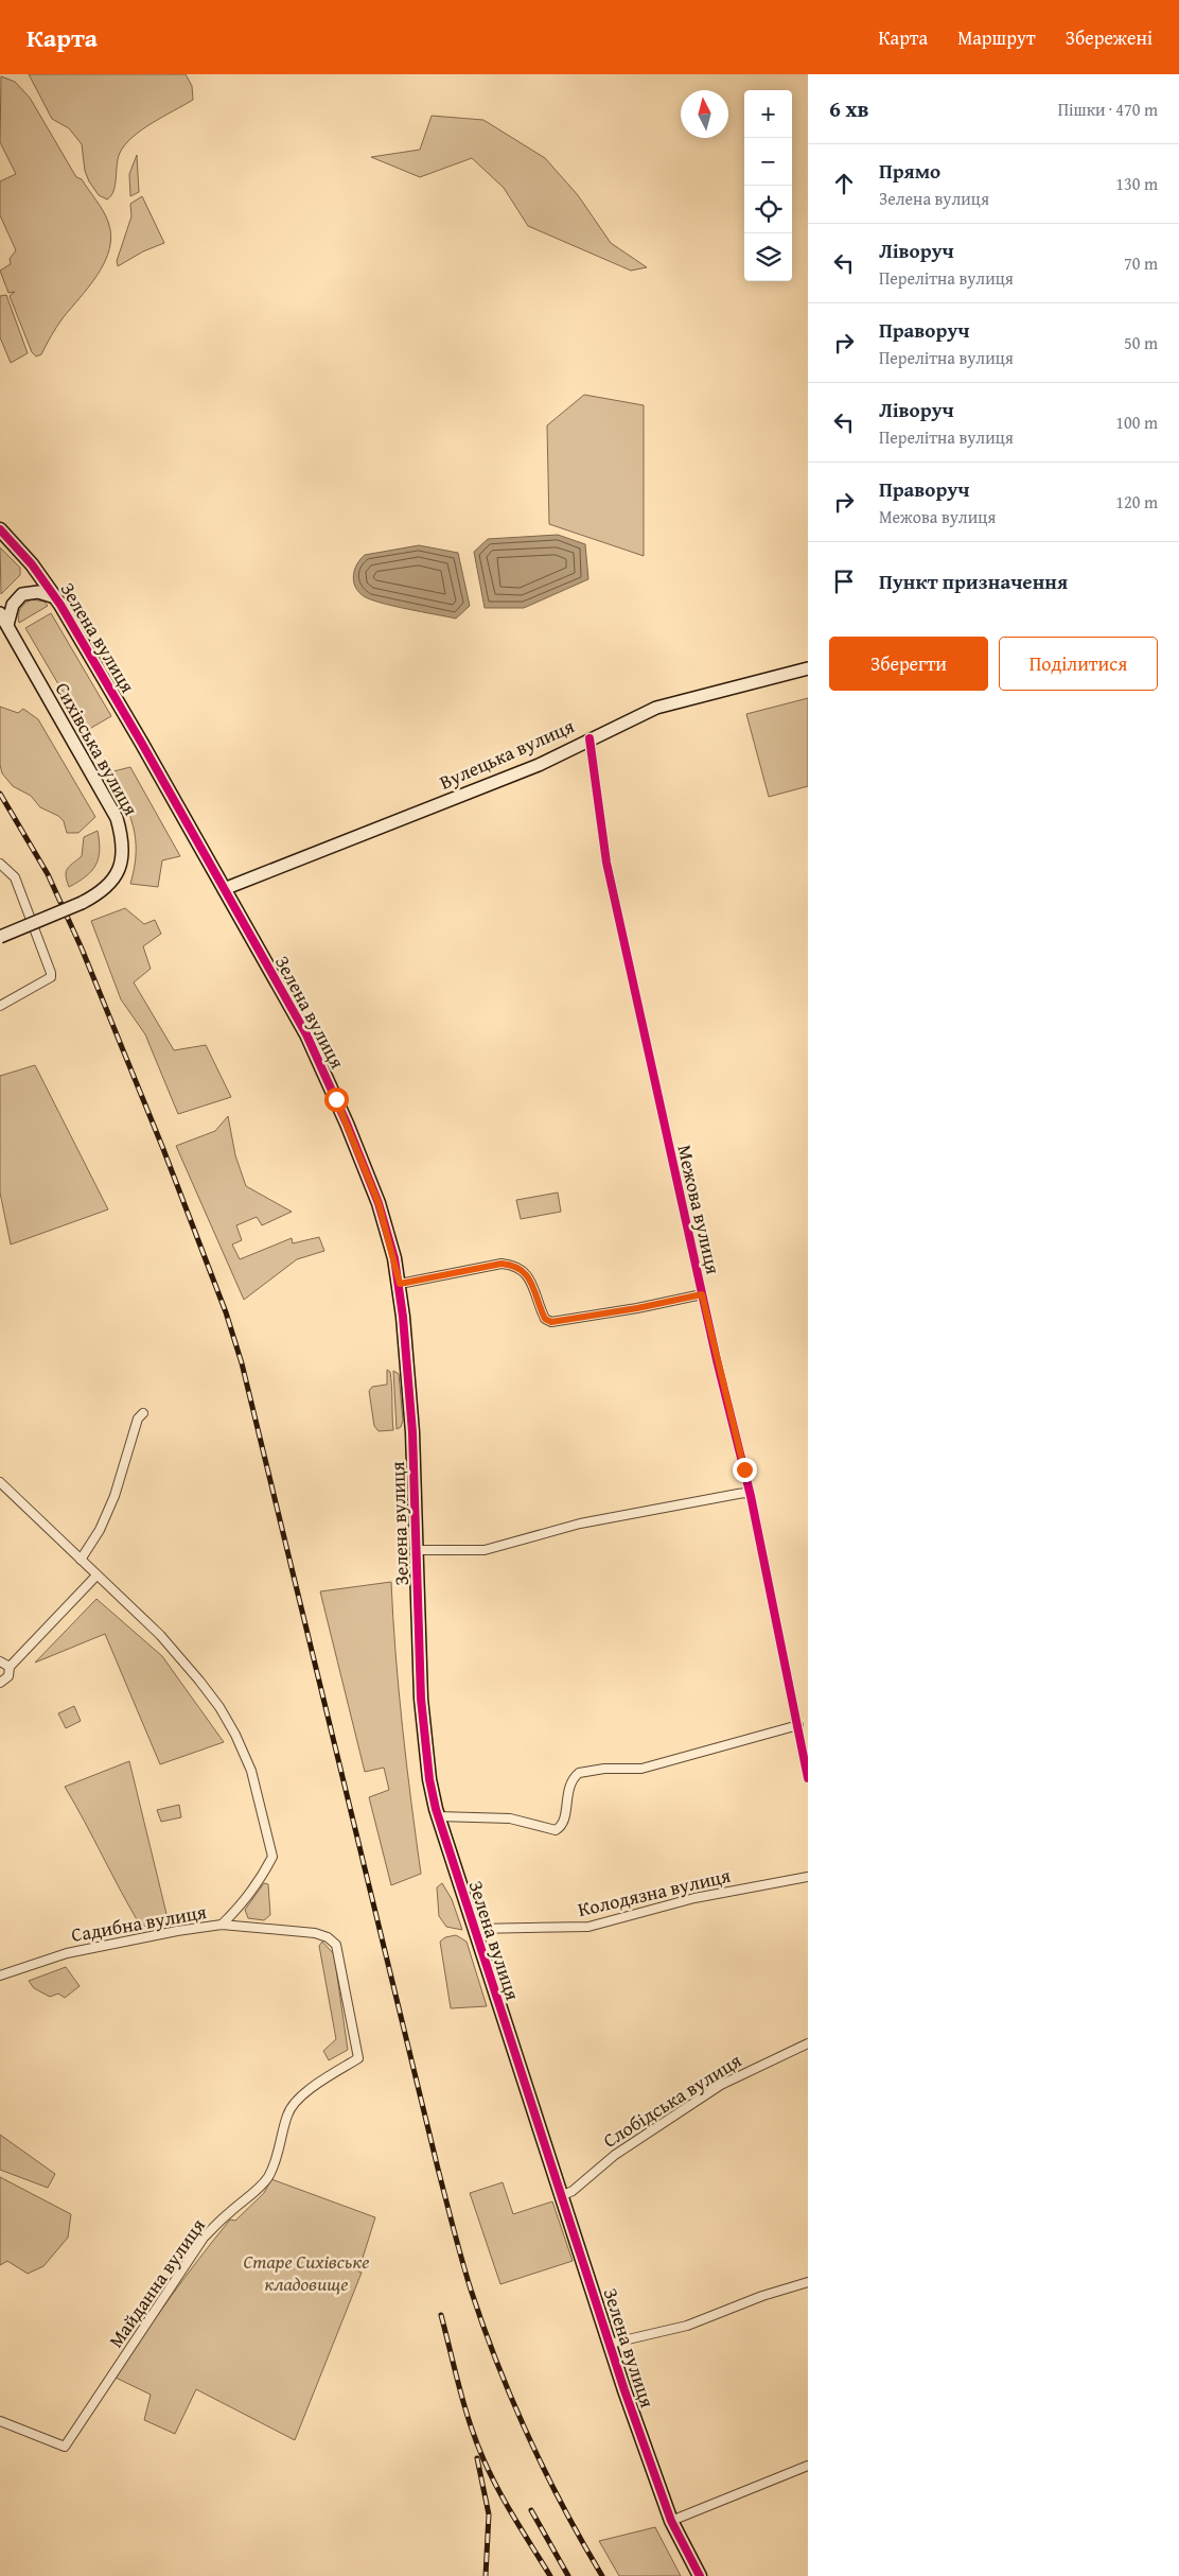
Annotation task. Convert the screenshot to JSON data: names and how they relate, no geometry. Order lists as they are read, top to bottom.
{
  "streets": {
    "main road": ["Зелена вулиця"],
    "street": [
      "Сихівська вулиця",
      "Вулецька вулиця",
      "Межова вулиця",
      "Колодязна вулиця",
      "Садибна вулиця",
      "Слобідська вулиця",
      "Майданна вулиця"
    ]
  },
  "crossings": [
    ["Зелена вулиця", "Вулецька вулиця"],
    ["Зелена вулиця", "Колодязна вулиця"],
    ["Зелена вулиця", "Слобідська вулиця"],
    ["Вулецька вулиця", "Межова вулиця"],
    ["Садибна вулиця", "Майданна вулиця"]
  ],
  "parks": ["Старе Сихівське кладовище"],
  "north": "top",
  "page": {
    "header": "Карта",
    "nav": ["Карта", "Маршрут", "Збережені"],
    "heading": ["6 хв", "Пішки · 470 m"],
    "map_buttons": ["+", "−"],
    "list": [
      ["Прямо", "Зелена вулиця", "130 m"],
      ["Ліворуч", "Перелітна вулиця", "70 m"],
      ["Праворуч", "Перелітна вулиця", "50 m"],
      ["Ліворуч", "Перелітна вулиця", "100 m"],
      ["Праворуч", "Межова вулиця", "120 m"],
      "Пункт призначення"
    ],
    "buttons": ["Зберегти", "Поділитися"]
  }
}
